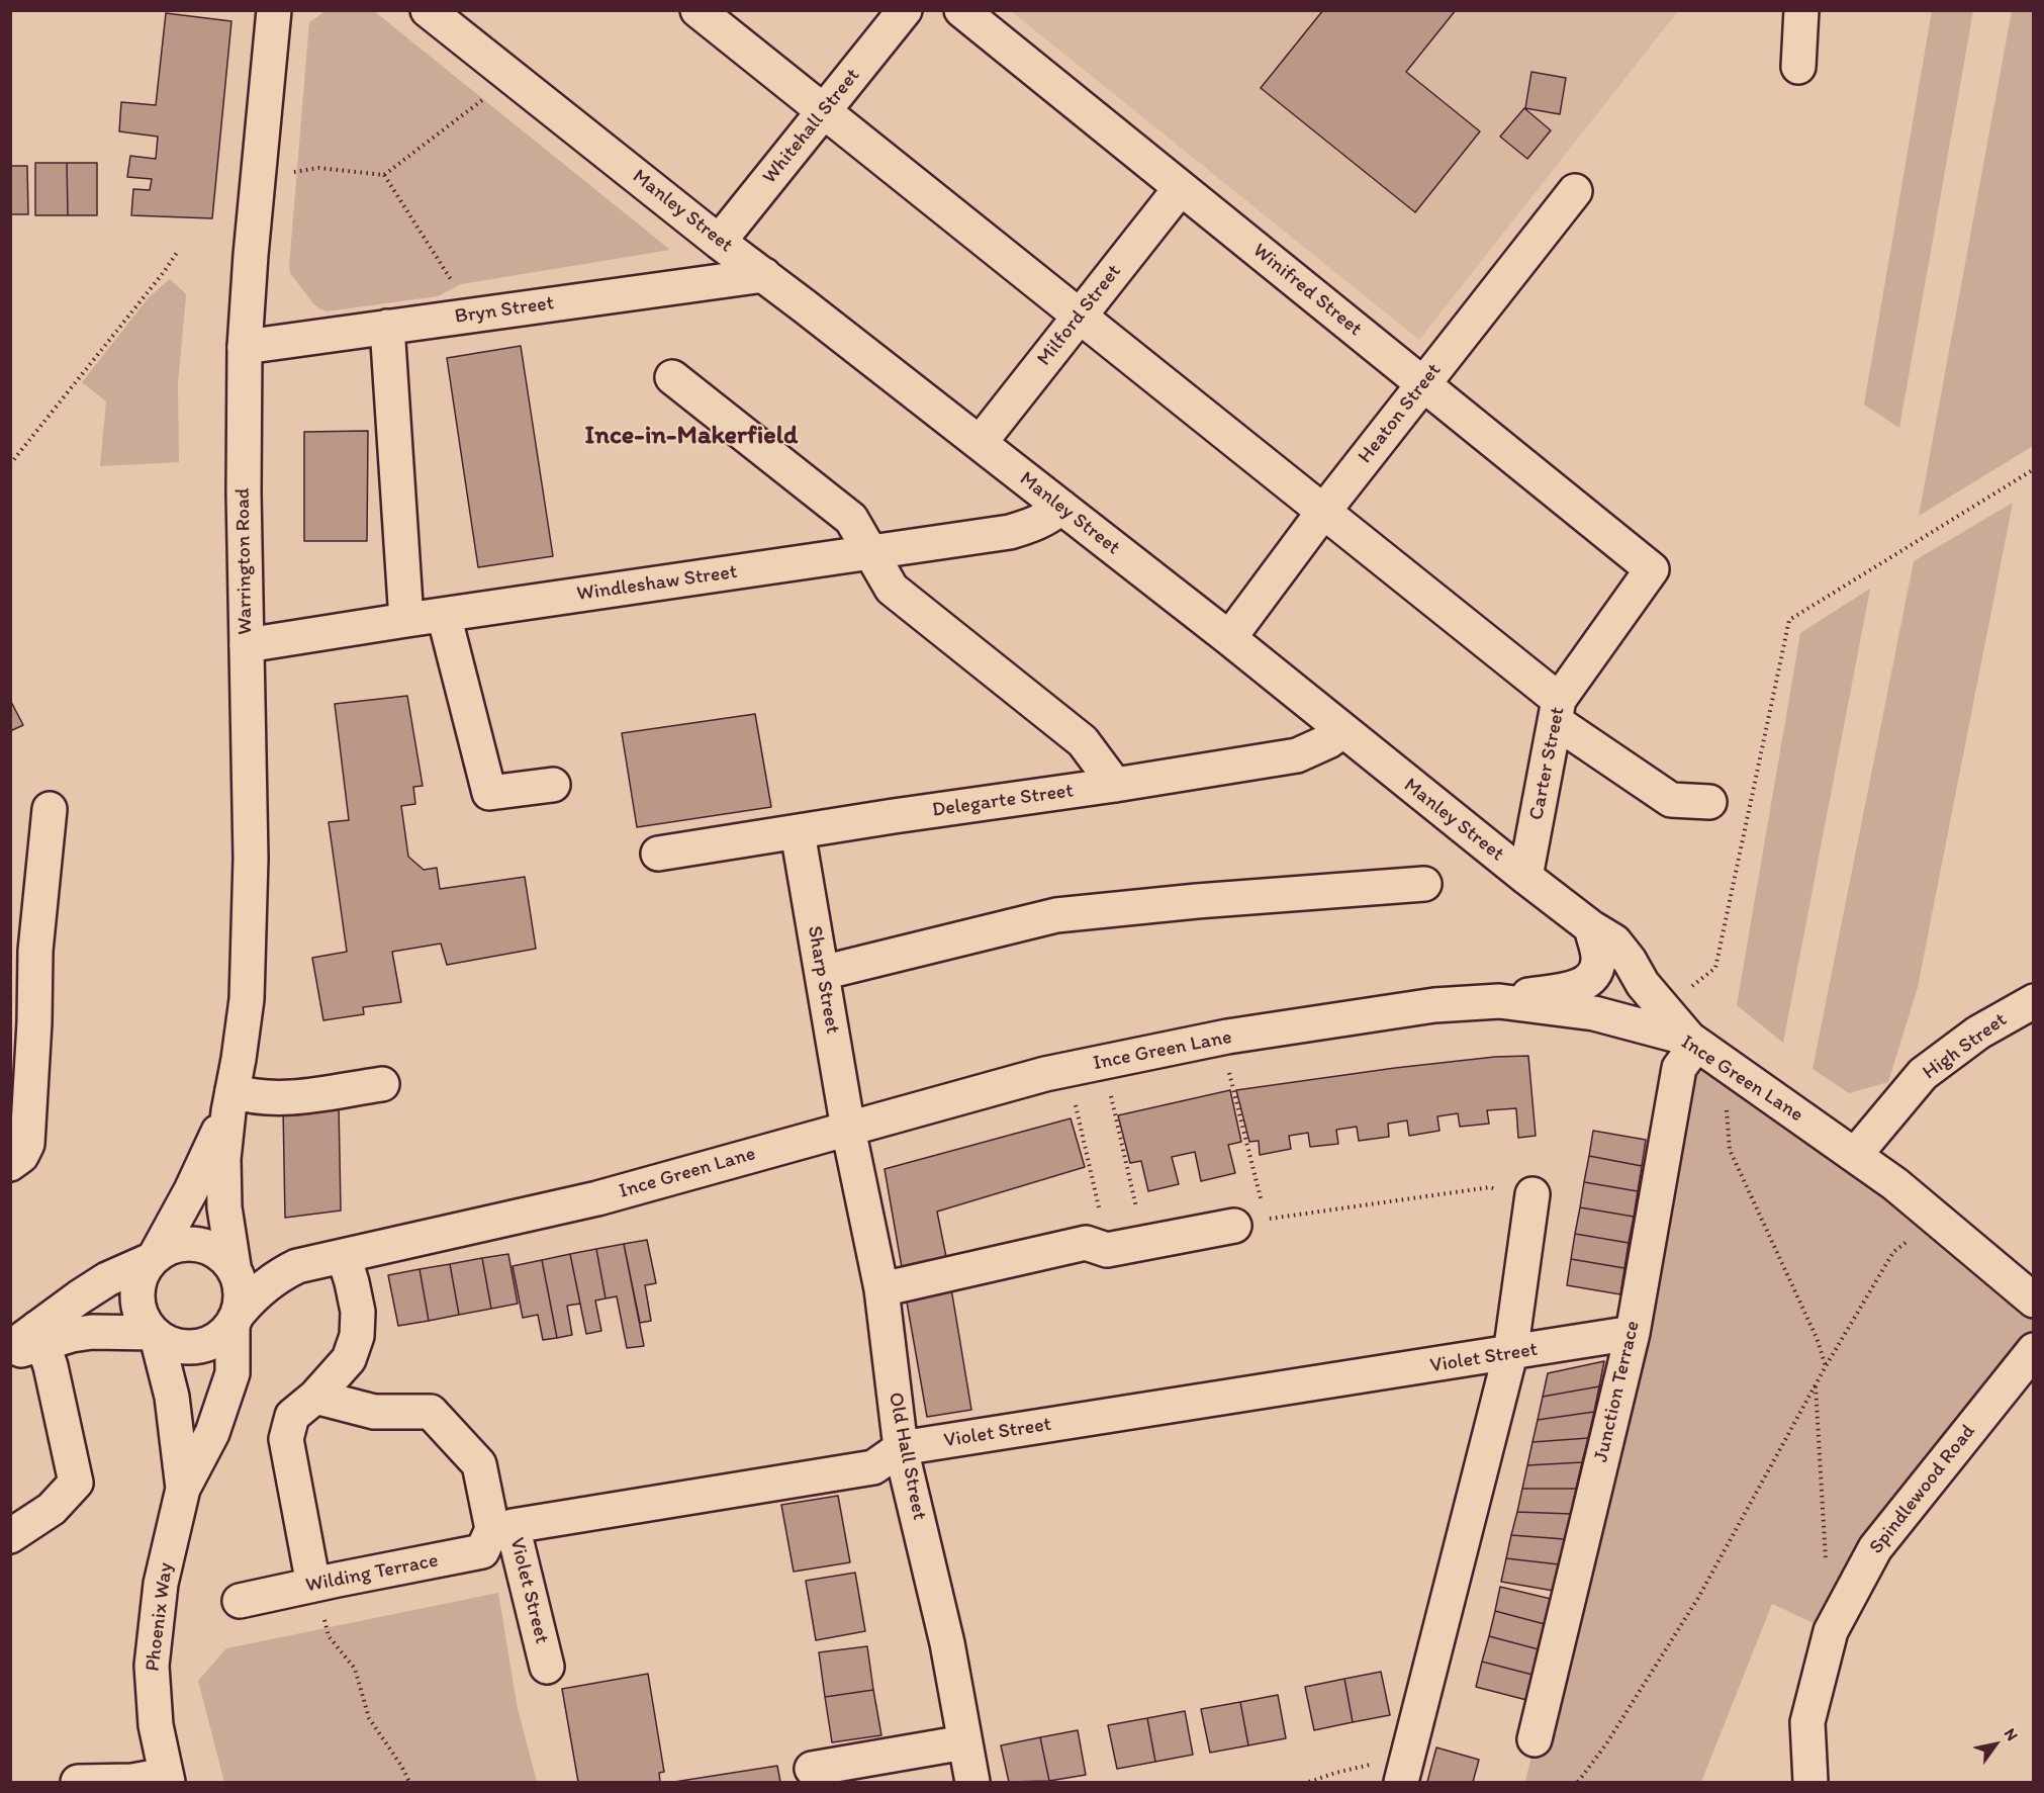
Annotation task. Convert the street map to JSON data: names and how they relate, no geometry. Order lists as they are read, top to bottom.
{
  "streets": {
    "street": [
      "Whitehall Street",
      "Manley Street",
      "Winifred Street",
      "Bryn Street",
      "Milford Street",
      "Heaton Street",
      "Warrington Road",
      "Windleshaw Street",
      "Carter Street",
      "Delegarte Street",
      "Sharp Street",
      "High Street",
      "Ince Green Lane",
      "Violet Street",
      "Junction Terrace",
      "Old Hall Street",
      "Spindlewood Road",
      "Wilding Terrace",
      "Phoenix Way"
    ]
  },
  "crossings": [
    ["Whitehall Street", "Manley Street"],
    ["Manley Street", "Bryn Street"],
    ["Manley Street", "Milford Street"],
    ["Manley Street", "Heaton Street"],
    ["Manley Street", "Windleshaw Street"],
    ["Manley Street", "Carter Street"],
    ["Manley Street", "Delegarte Street"],
    ["Manley Street", "Ince Green Lane"],
    ["Manley Street", "Junction Terrace"],
    ["Winifred Street", "Milford Street"],
    ["Winifred Street", "Heaton Street"],
    ["Winifred Street", "Carter Street"],
    ["Bryn Street", "Warrington Road"],
    ["Warrington Road", "Windleshaw Street"],
    ["Warrington Road", "Ince Green Lane"],
    ["Warrington Road", "Phoenix Way"],
    ["Delegarte Street", "Sharp Street"],
    ["Sharp Street", "Ince Green Lane"],
    ["Sharp Street", "Old Hall Street"],
    ["High Street", "Ince Green Lane"],
    ["Ince Green Lane", "Junction Terrace"],
    ["Ince Green Lane", "Old Hall Street"],
    ["Ince Green Lane", "Phoenix Way"],
    ["Violet Street", "Junction Terrace"],
    ["Violet Street", "Old Hall Street"],
    ["Violet Street", "Wilding Terrace"]
  ],
  "districts": ["Ince-in-Makerfield"],
  "north": "top right"
}
